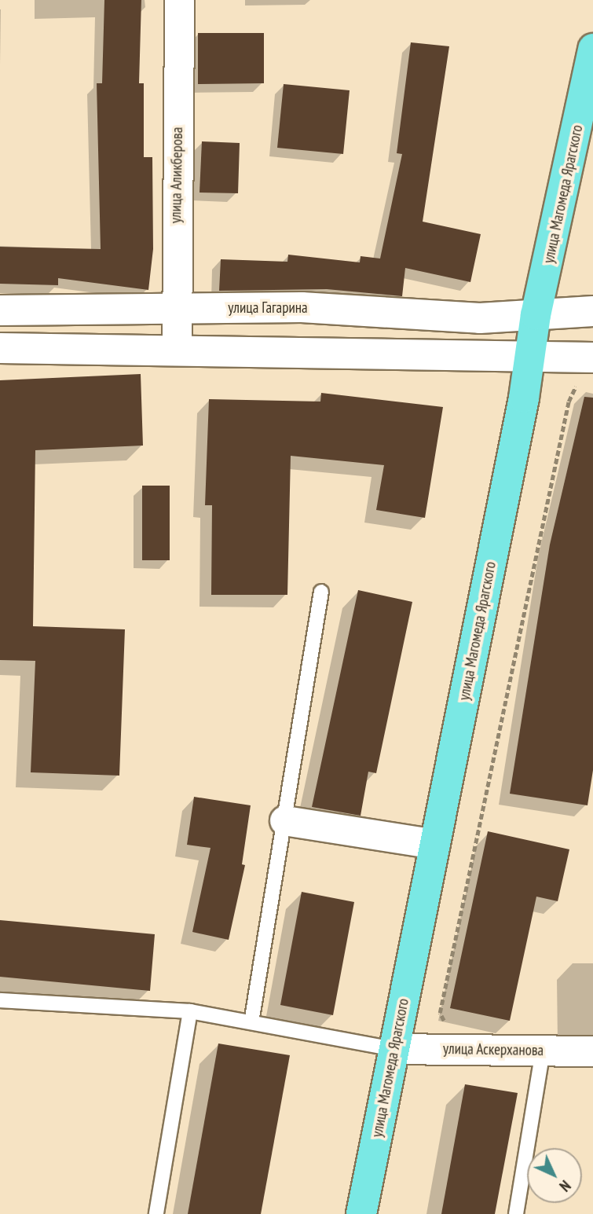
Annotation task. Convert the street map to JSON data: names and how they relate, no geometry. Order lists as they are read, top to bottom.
{
  "streets": {
    "main road": ["улица Магомеда Ярагского", "улица Гагарина", "улица Аскерханова"],
    "street": ["улица Аликберова"]
  },
  "crossings": [
    ["улица Аликберова", "улица Гагарина"],
    ["улица Магомеда Ярагского", "улица Гагарина"],
    ["улица Магомеда Ярагского", "улица Аскерханова"]
  ],
  "north": "bottom right"
}
